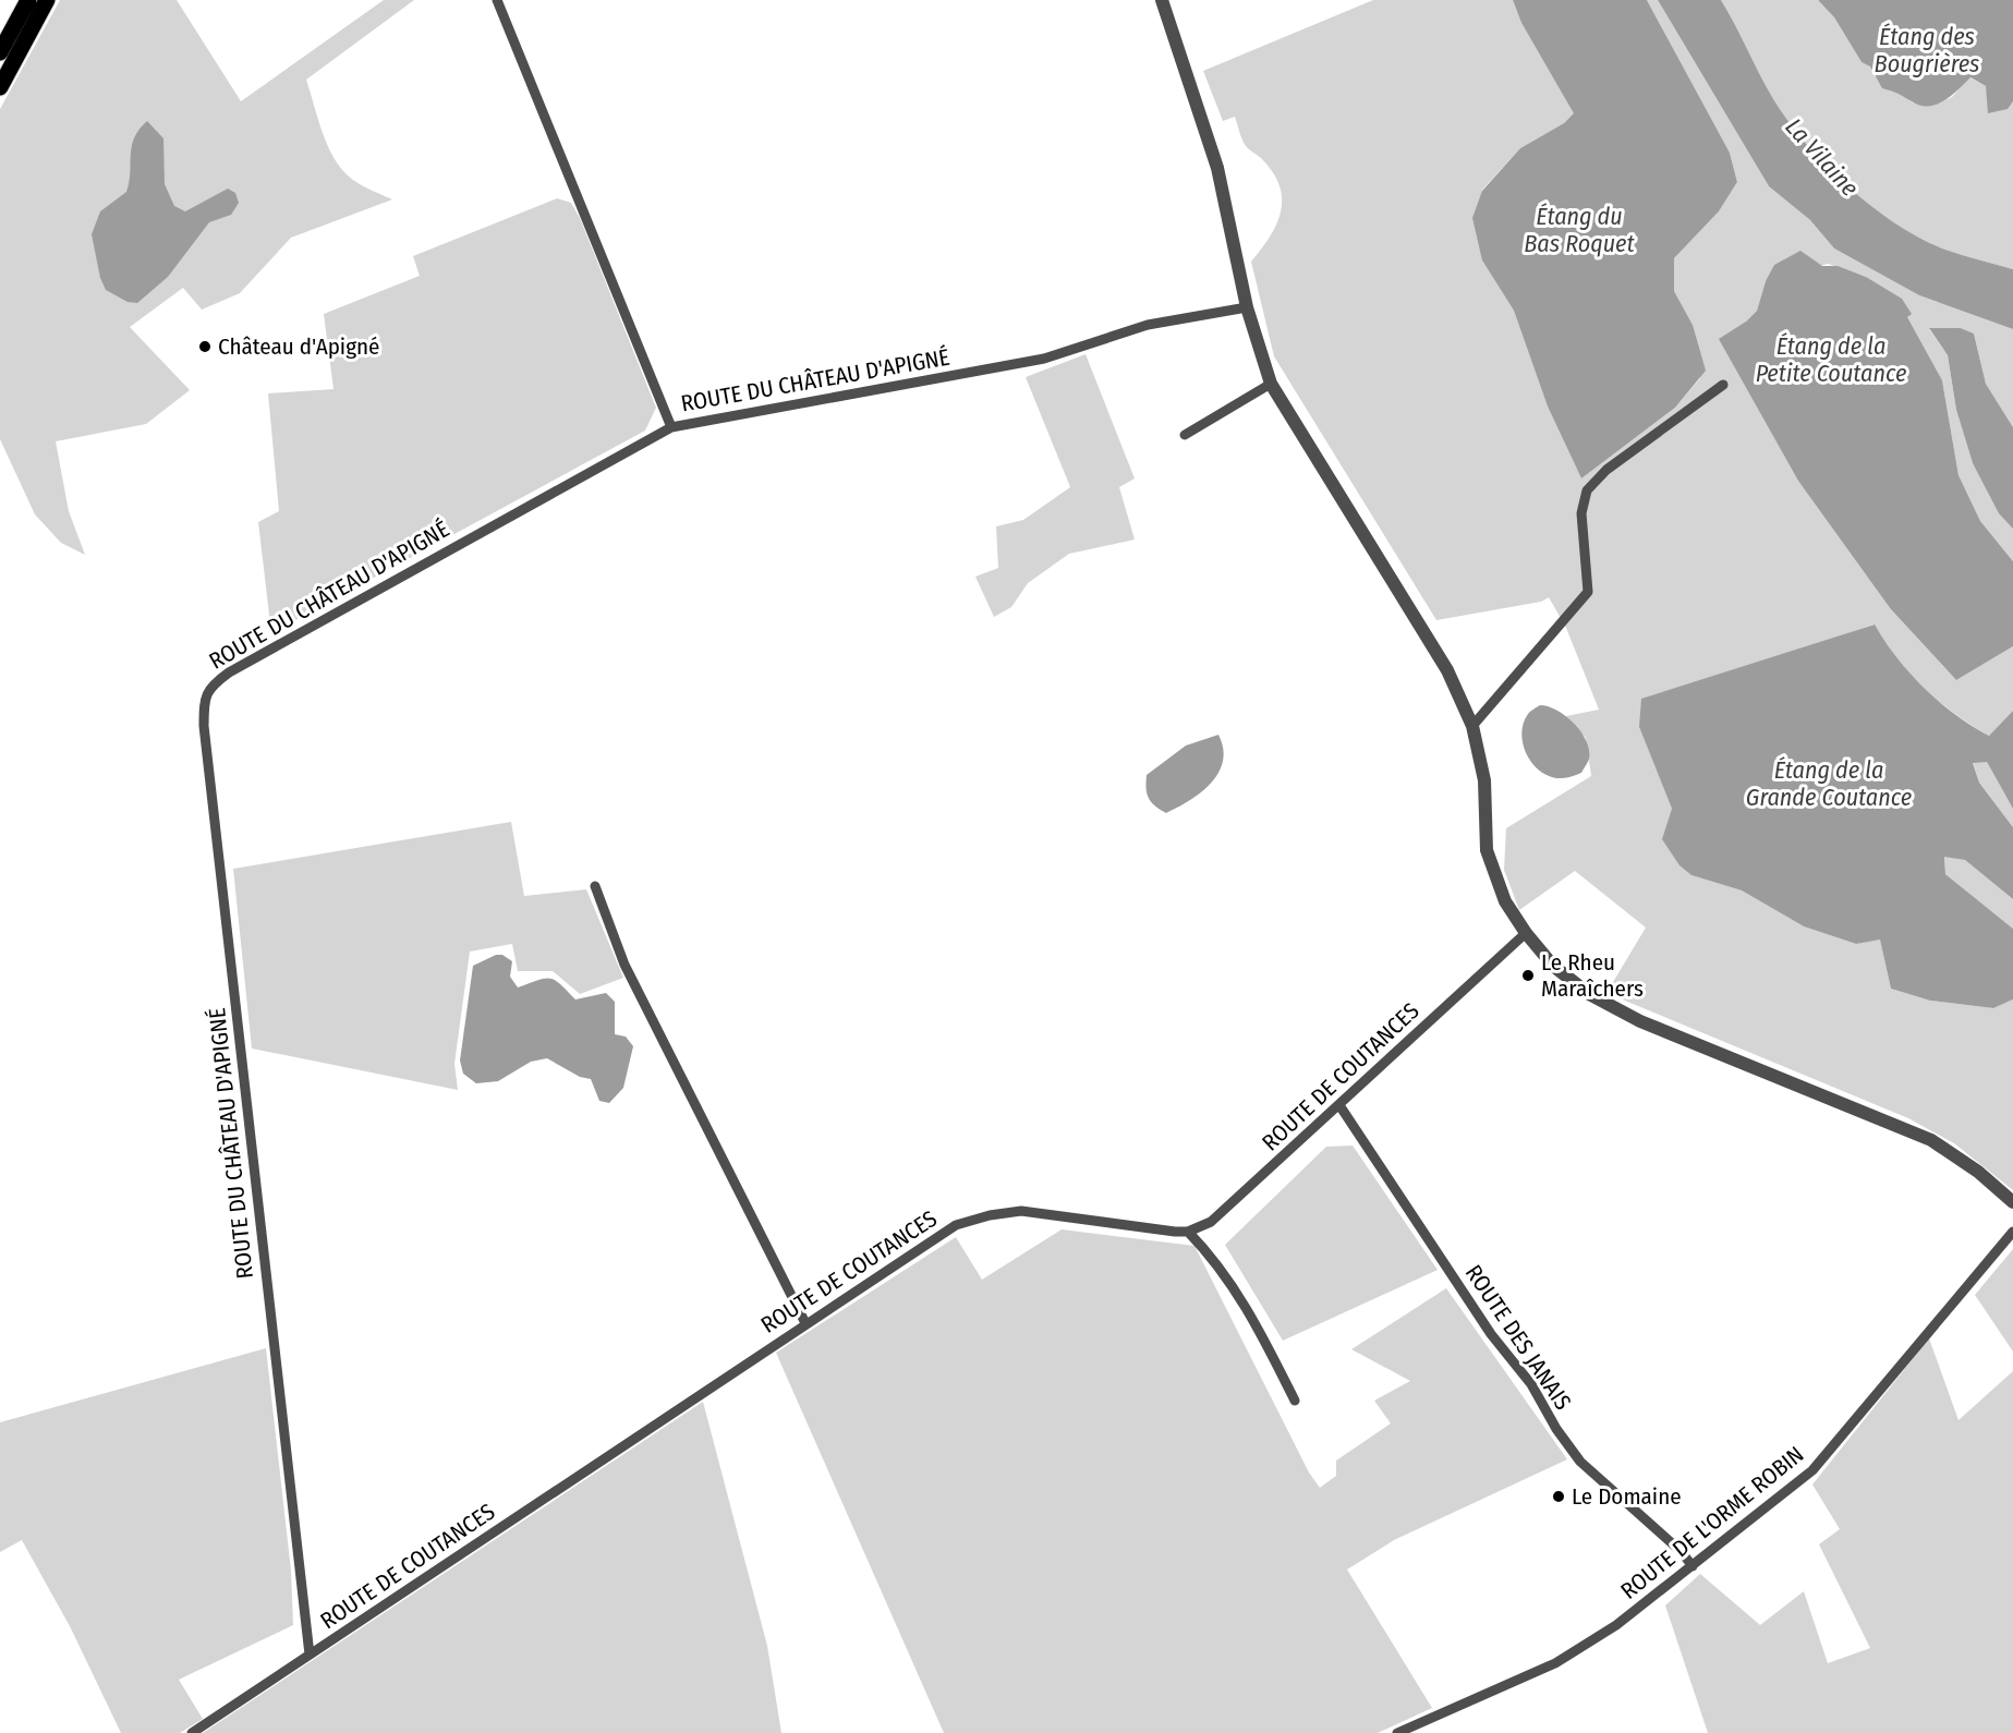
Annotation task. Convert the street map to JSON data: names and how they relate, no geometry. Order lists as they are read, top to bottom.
{
  "streets": {
    "street": [
      "ROUTE DU CHÂTEAU D'APIGNÉ",
      "ROUTE DE COUTANCES",
      "ROUTE DES JANAIS",
      "ROUTE DE L'ORME ROBIN"
    ]
  },
  "crossings": [
    ["ROUTE DU CHÂTEAU D'APIGNÉ", "ROUTE DE COUTANCES"],
    ["ROUTE DE COUTANCES", "ROUTE DES JANAIS"],
    ["ROUTE DES JANAIS", "ROUTE DE L'ORME ROBIN"]
  ],
  "water": [
    "Étang des Bougrières",
    "La Vilaine",
    "Étang du Bas Roquet",
    "Étang de la Petite Coutance",
    "Étang de la Grande Coutance"
  ],
  "places": ["Château d'Apigné", "Le Rheu Maraîchers", "Le Domaine"]
}
